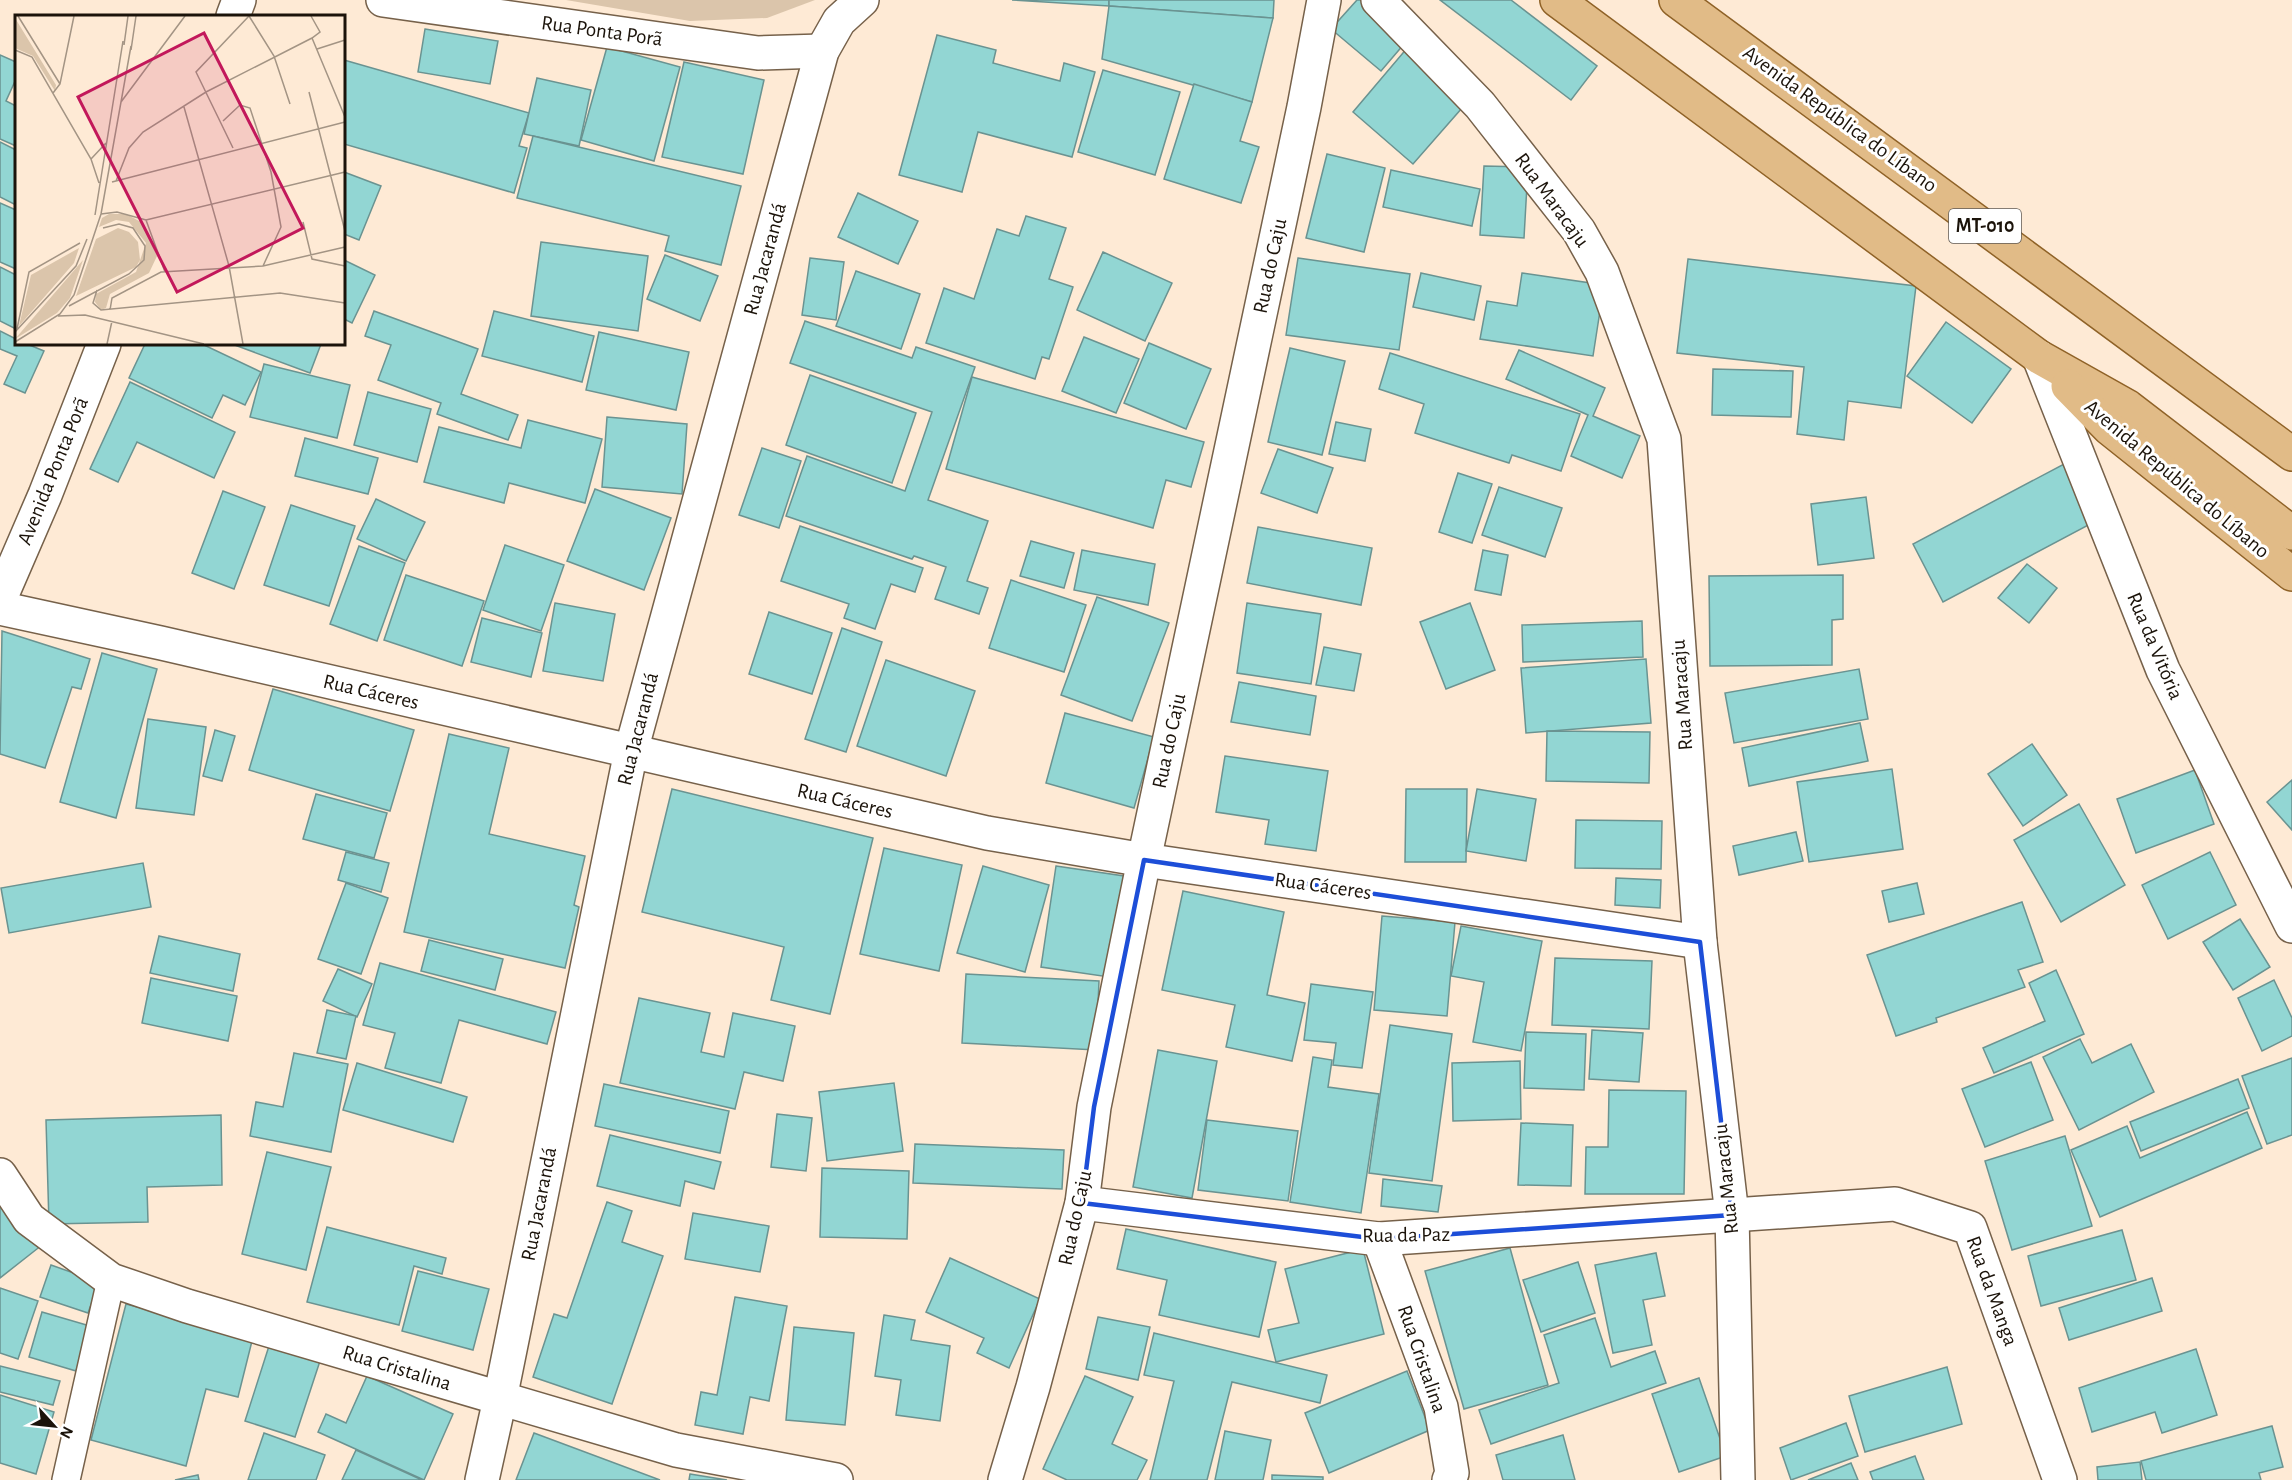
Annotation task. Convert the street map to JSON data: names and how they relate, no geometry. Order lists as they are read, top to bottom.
{
  "streets": {
    "main road": ["Avenida República do Líbano", "MT-010"],
    "street": [
      "Rua Ponta Porã",
      "Rua Maracaju",
      "Rua Jacarandá",
      "Rua do Caju",
      "Avenida Ponta Porã",
      "Rua da Vitória",
      "Rua Cáceres",
      "Rua da Paz",
      "Rua da Manga",
      "Rua Cristalina"
    ]
  },
  "crossings": [
    ["Rua Ponta Porã", "Rua Jacarandá"],
    ["Avenida República do Líbano", "Rua da Vitória"],
    ["Rua Maracaju", "Rua Cáceres"],
    ["Rua Maracaju", "Rua da Paz"],
    ["Rua Maracaju", "Rua da Manga"],
    ["Rua Jacarandá", "Rua Cáceres"],
    ["Rua Jacarandá", "Rua Cristalina"],
    ["Rua do Caju", "Rua Cáceres"],
    ["Rua do Caju", "Rua da Paz"],
    ["Rua da Paz", "Rua da Manga"],
    ["Rua da Paz", "Rua Cristalina"]
  ],
  "north": "bottom right"
}
